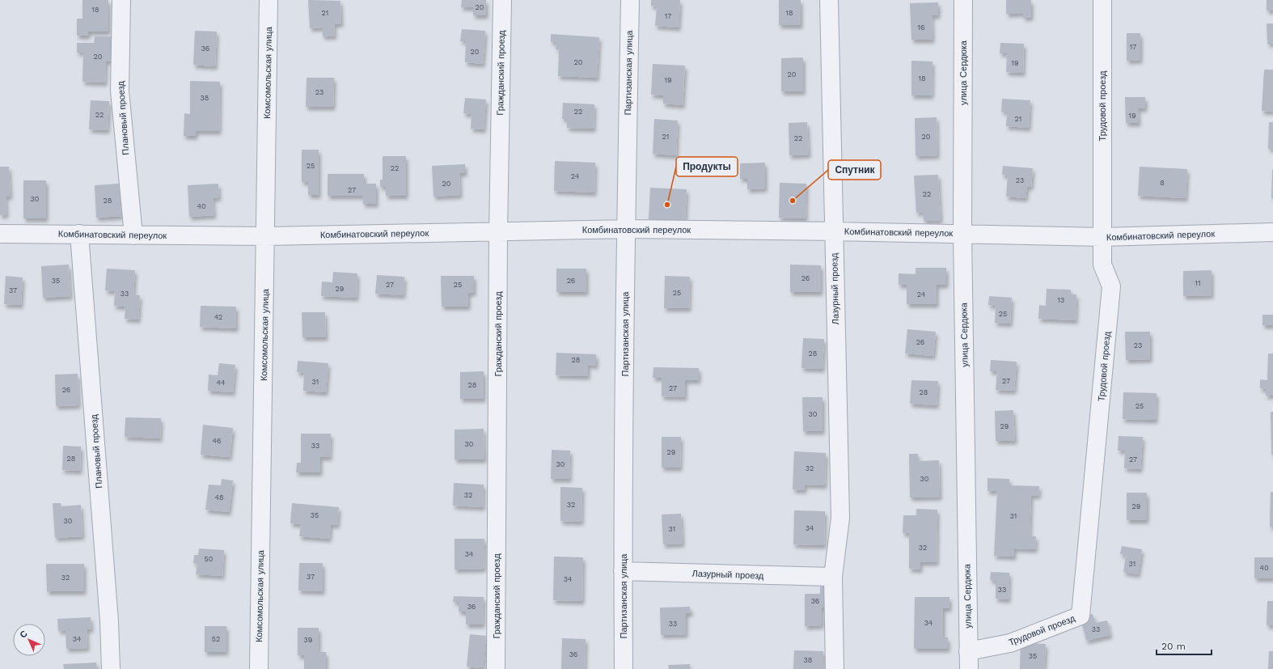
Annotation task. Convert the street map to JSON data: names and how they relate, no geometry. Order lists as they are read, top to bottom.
{
  "streets": {
    "street": [
      "Комсомольская улица",
      "Гражданский проезд",
      "Партизанская улица",
      "улица Сердюка",
      "Трудовой проезд",
      "Плановый проезд",
      "Комбинатовский переулок",
      "Лазурный проезд"
    ]
  },
  "crossings": [
    ["Комсомольская улица", "Комбинатовский переулок"],
    ["Гражданский проезд", "Комбинатовский переулок"],
    ["Партизанская улица", "Комбинатовский переулок"],
    ["Партизанская улица", "Лазурный проезд"],
    ["улица Сердюка", "Трудовой проезд"],
    ["улица Сердюка", "Комбинатовский переулок"],
    ["Трудовой проезд", "Комбинатовский переулок"],
    ["Плановый проезд", "Комбинатовский переулок"],
    ["Комбинатовский переулок", "Лазурный проезд"]
  ],
  "places": ["Спутник", "Продукты"],
  "house_numbers": [
    "20",
    "18",
    "21",
    "18",
    "17",
    "16",
    "17",
    "36",
    "20",
    "20",
    "20",
    "19",
    "20",
    "18",
    "19",
    "23",
    "38",
    "22",
    "22",
    "19",
    "21",
    "21",
    "20",
    "22",
    "25",
    "22",
    "24",
    "23",
    "8",
    "20",
    "27",
    "22",
    "30",
    "28",
    "40",
    "26",
    "35",
    "26",
    "11",
    "27",
    "25",
    "29",
    "37",
    "25",
    "33",
    "24",
    "13",
    "25",
    "42",
    "26",
    "23",
    "28",
    "28",
    "27",
    "31",
    "44",
    "28",
    "27",
    "26",
    "28",
    "25",
    "30",
    "29",
    "46",
    "30",
    "33",
    "29",
    "28",
    "27",
    "30",
    "32",
    "30",
    "32",
    "48",
    "32",
    "29",
    "35",
    "31",
    "30",
    "34",
    "31",
    "32",
    "34",
    "50",
    "31",
    "40",
    "37",
    "32",
    "34",
    "33",
    "36",
    "36",
    "34",
    "33",
    "33",
    "34",
    "52",
    "39",
    "36",
    "35",
    "38"
  ],
  "scale_bar": "20 m",
  "north": "top left"
}
